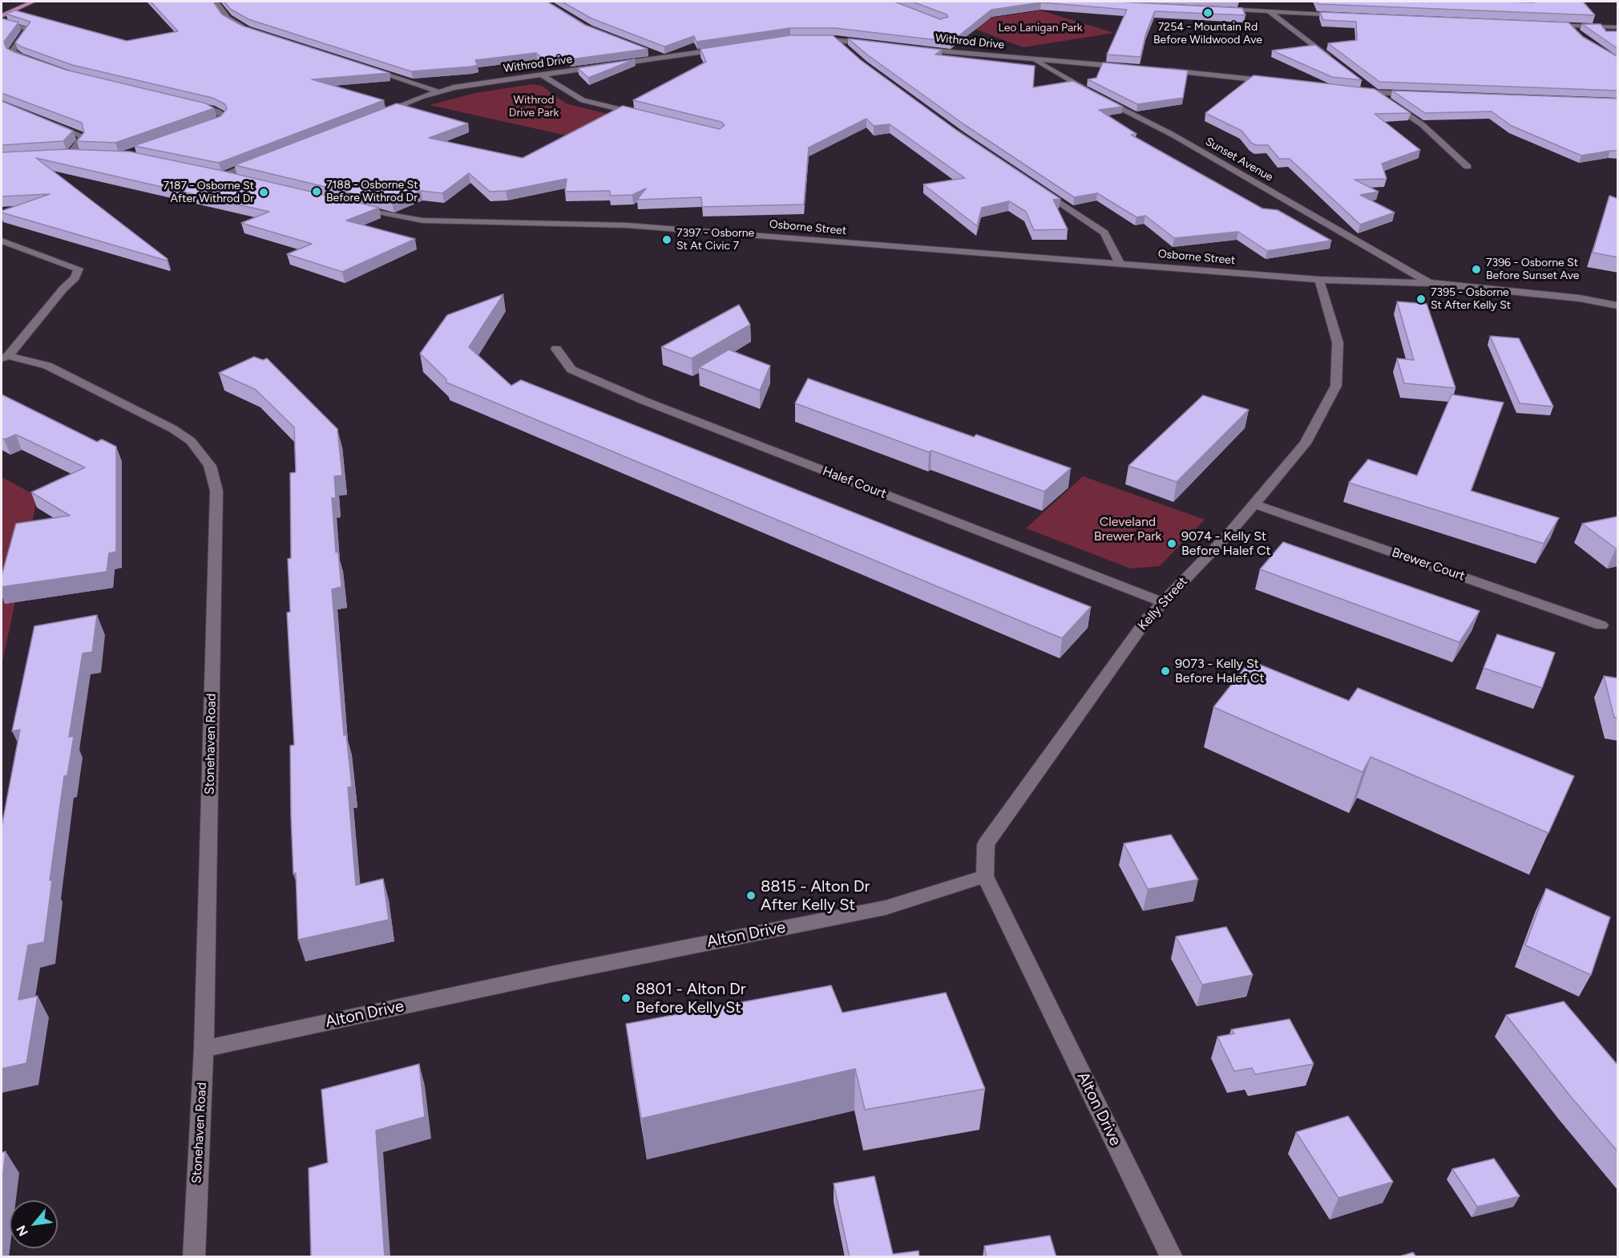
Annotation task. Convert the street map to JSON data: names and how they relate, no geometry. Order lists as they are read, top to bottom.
{
  "streets": {
    "street": [
      "Withrod Drive",
      "Sunset Avenue",
      "Osborne Street",
      "Halef Court",
      "Brewer Court",
      "Kelly Street",
      "Stonehaven Road",
      "Alton Drive"
    ]
  },
  "crossings": [
    ["Withrod Drive", "Sunset Avenue"],
    ["Sunset Avenue", "Osborne Street"],
    ["Osborne Street", "Kelly Street"],
    ["Halef Court", "Kelly Street"],
    ["Brewer Court", "Kelly Street"],
    ["Kelly Street", "Alton Drive"],
    ["Stonehaven Road", "Alton Drive"]
  ],
  "parks": ["Leo Lanigan Park", "Withrod Drive Park", "Cleveland Brewer Park"],
  "places": [
    "7254 - Mountain Rd Before Wildwood Ave",
    "7188 - Osborne St Before Withrod Dr",
    "7187 - Osborne St After Withrod Dr",
    "7397 - Osborne St At Civic 7",
    "7396 - Osborne St Before Sunset Ave",
    "7395 - Osborne St After Kelly St",
    "9074 - Kelly St Before Halef Ct",
    "9073 - Kelly St Before Halef Ct",
    "8815 - Alton Dr After Kelly St",
    "8801 - Alton Dr Before Kelly St"
  ],
  "north": "bottom left"
}
